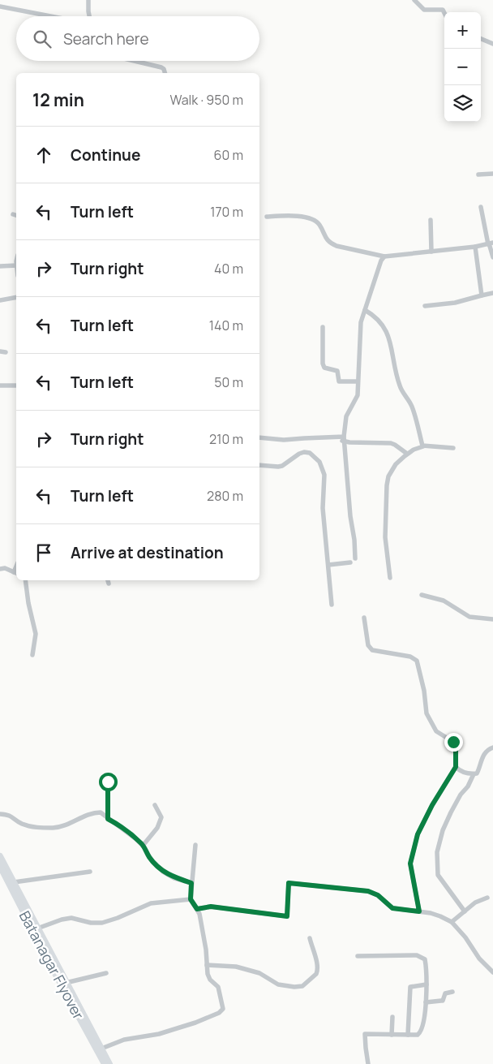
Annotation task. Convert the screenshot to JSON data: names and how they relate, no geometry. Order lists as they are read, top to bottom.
{
  "streets": {
    "street": ["Batanagar Flyover"]
  },
  "page": {
    "map_buttons": ["+", "−"],
    "search": "Search here",
    "heading": ["12 min", "Walk · 950 m"],
    "list": [
      ["Continue", "60 m"],
      ["Turn left", "170 m"],
      ["Turn right", "40 m"],
      ["Turn left", "140 m"],
      ["Turn left", "50 m"],
      ["Turn right", "210 m"],
      ["Turn left", "280 m"],
      "Arrive at destination"
    ]
  }
}
